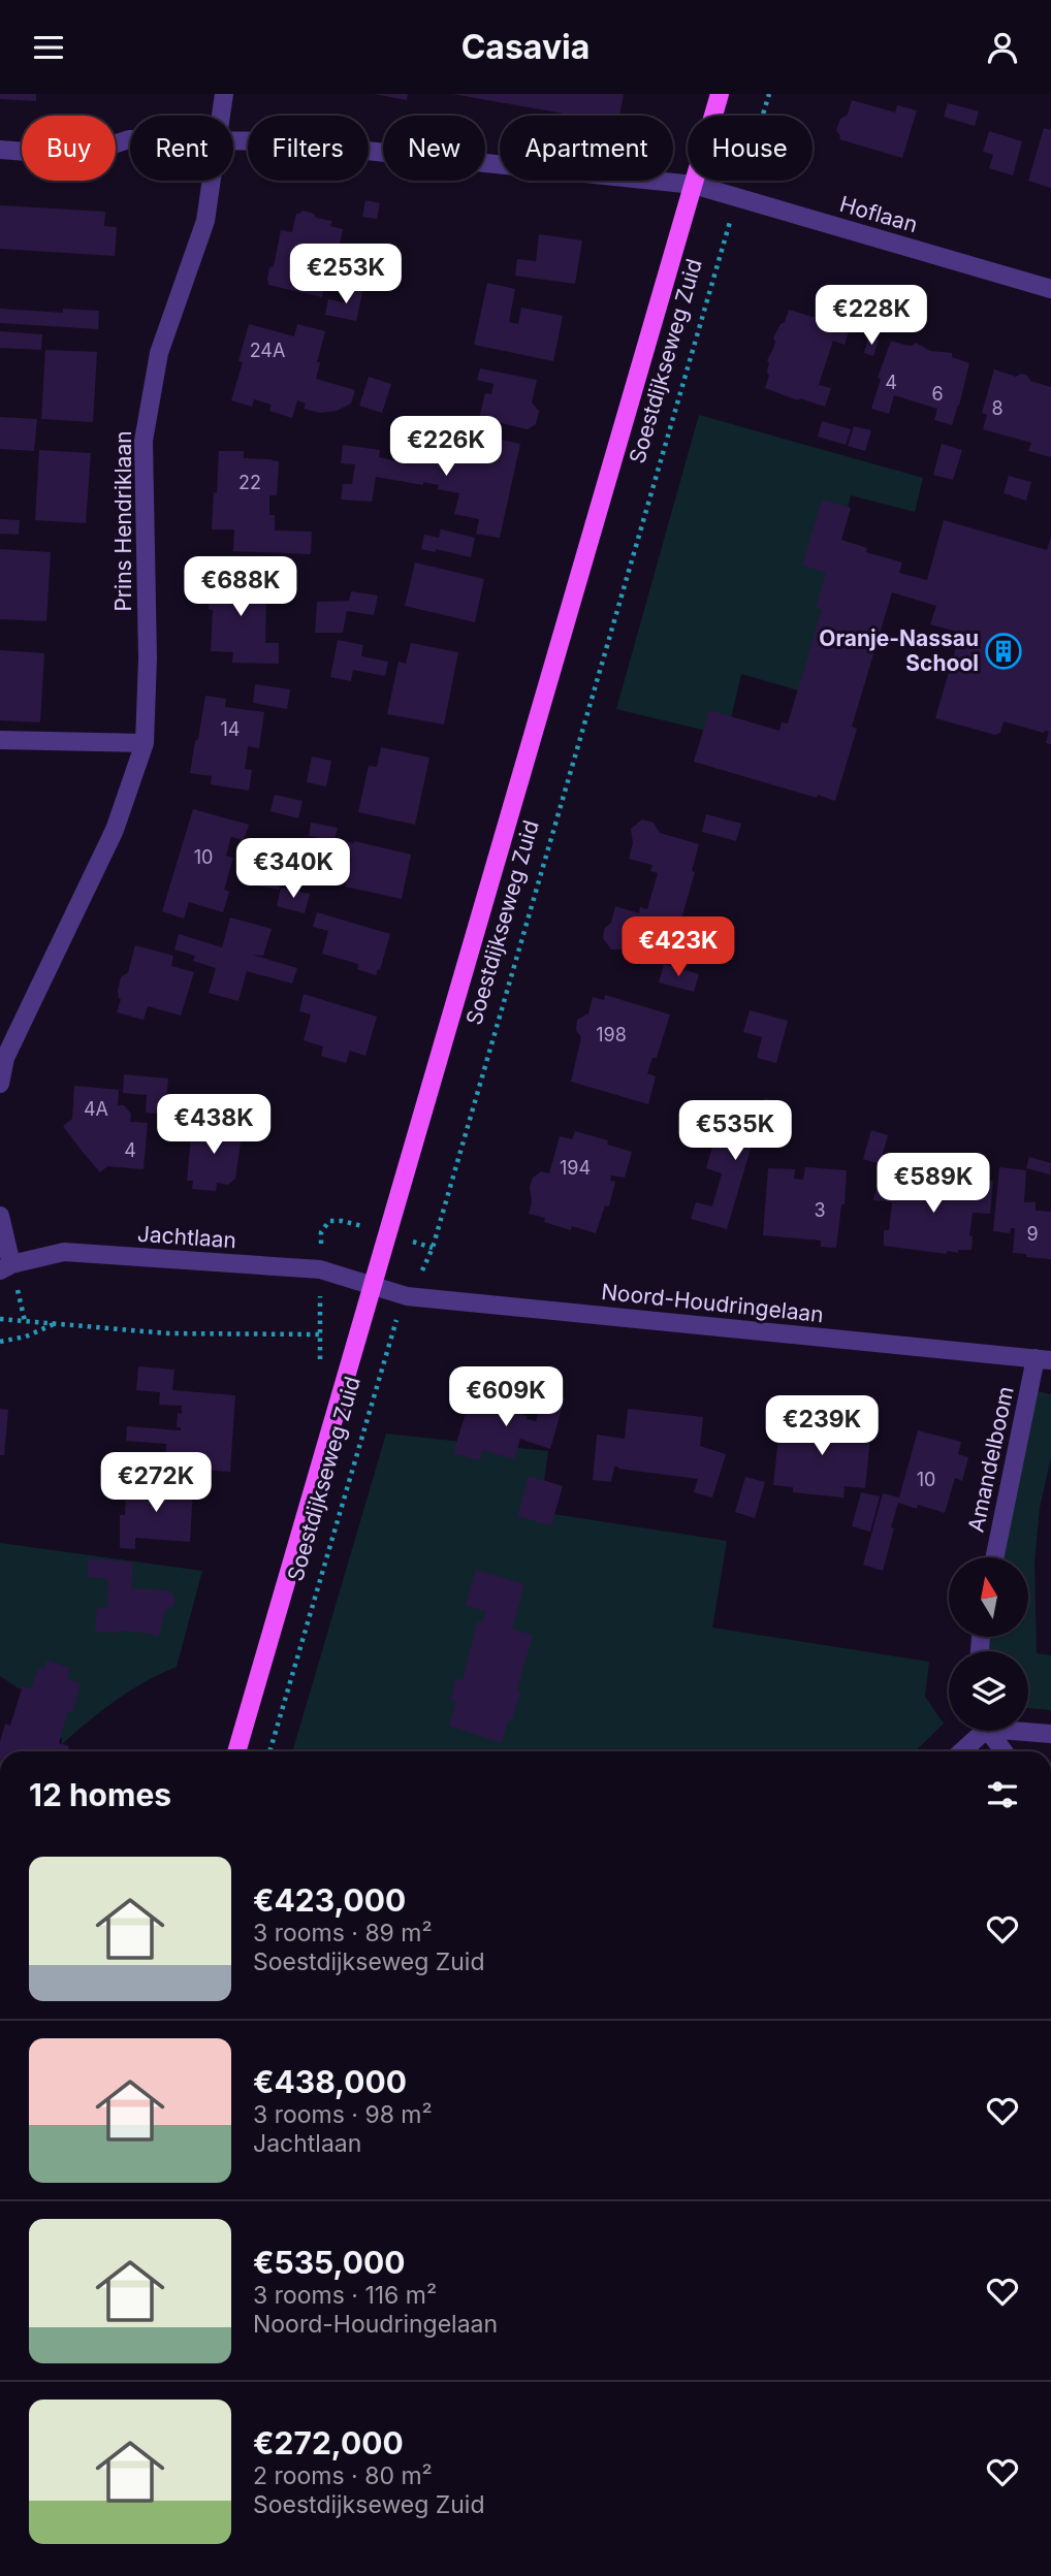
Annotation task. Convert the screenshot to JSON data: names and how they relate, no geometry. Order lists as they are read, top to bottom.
{
  "streets": {
    "main road": ["Soestdijkseweg Zuid"],
    "street": [
      "Hoflaan",
      "Prins Hendriklaan",
      "Jachtlaan",
      "Noord-Houdringelaan",
      "Amandelboom"
    ]
  },
  "crossings": [
    ["Hoflaan", "Soestdijkseweg Zuid"],
    ["Soestdijkseweg Zuid", "Jachtlaan"],
    ["Soestdijkseweg Zuid", "Noord-Houdringelaan"],
    ["Jachtlaan", "Noord-Houdringelaan"],
    ["Noord-Houdringelaan", "Amandelboom"]
  ],
  "places": {
    "building": ["Oranje-Nassau School"]
  },
  "house_numbers": [
    "24A",
    "4",
    "6",
    "8",
    "22",
    "14",
    "10",
    "198",
    "4A",
    "4",
    "194",
    "3",
    "9",
    "10"
  ],
  "north": "top",
  "page": {
    "header": "Casavia",
    "chip": [
      "Buy",
      "Rent",
      "Filters",
      "New",
      "Apartment",
      "House"
    ],
    "price": [
      "€253K",
      "€228K",
      "€226K",
      "€688K",
      "€340K",
      "€423K",
      "€438K",
      "€535K",
      "€589K",
      "€609K",
      "€239K",
      "€272K"
    ],
    "heading": "12 homes",
    "list": [
      {
        "name": "€423,000",
        "note": "3 rooms · 89 m² · Soestdijkseweg Zuid"
      },
      {
        "name": "€438,000",
        "note": "3 rooms · 98 m² · Jachtlaan"
      },
      {
        "name": "€535,000",
        "note": "3 rooms · 116 m² · Noord-Houdringelaan"
      },
      {
        "name": "€272,000",
        "note": "2 rooms · 80 m² · Soestdijkseweg Zuid"
      }
    ]
  }
}
